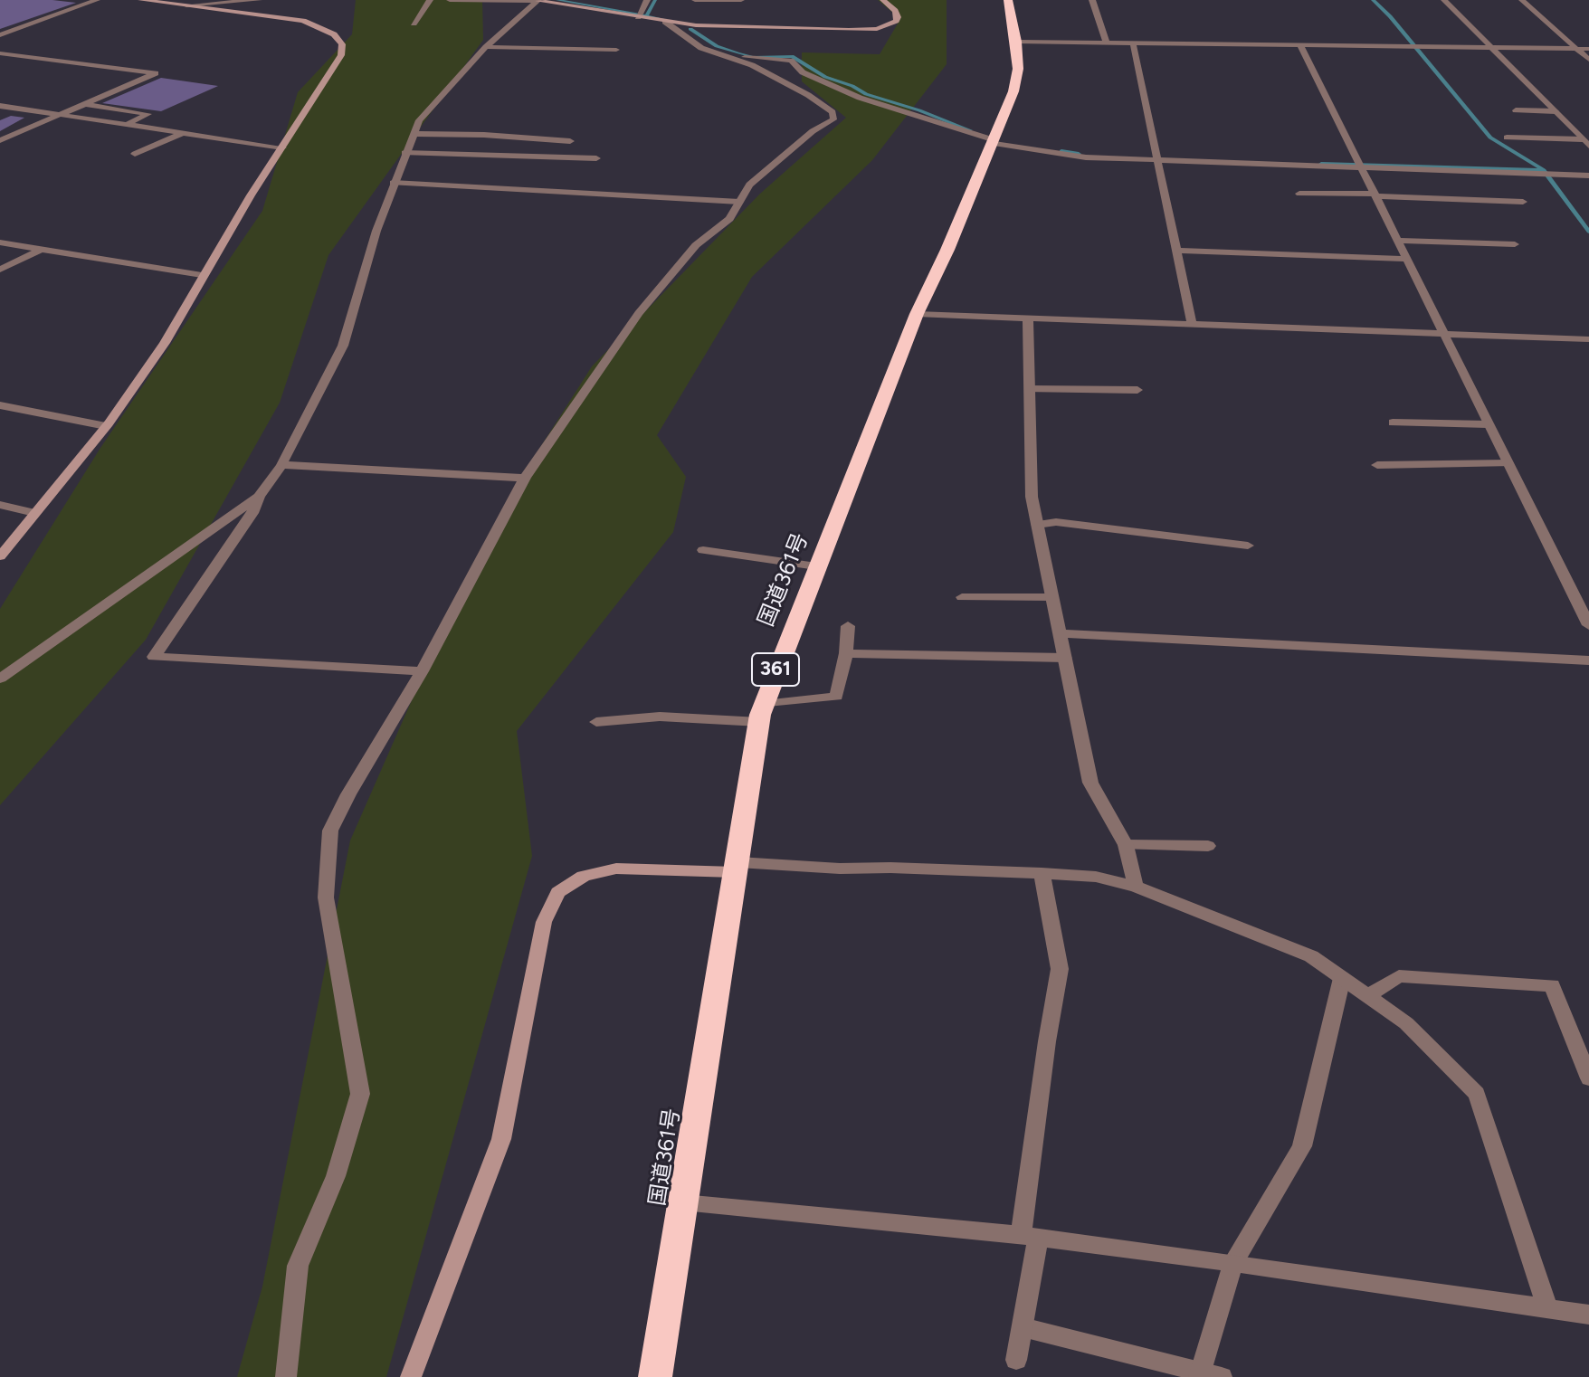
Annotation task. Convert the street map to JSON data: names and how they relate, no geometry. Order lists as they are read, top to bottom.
{
  "streets": {
    "highway": ["国道361号", "361"]
  }
}
